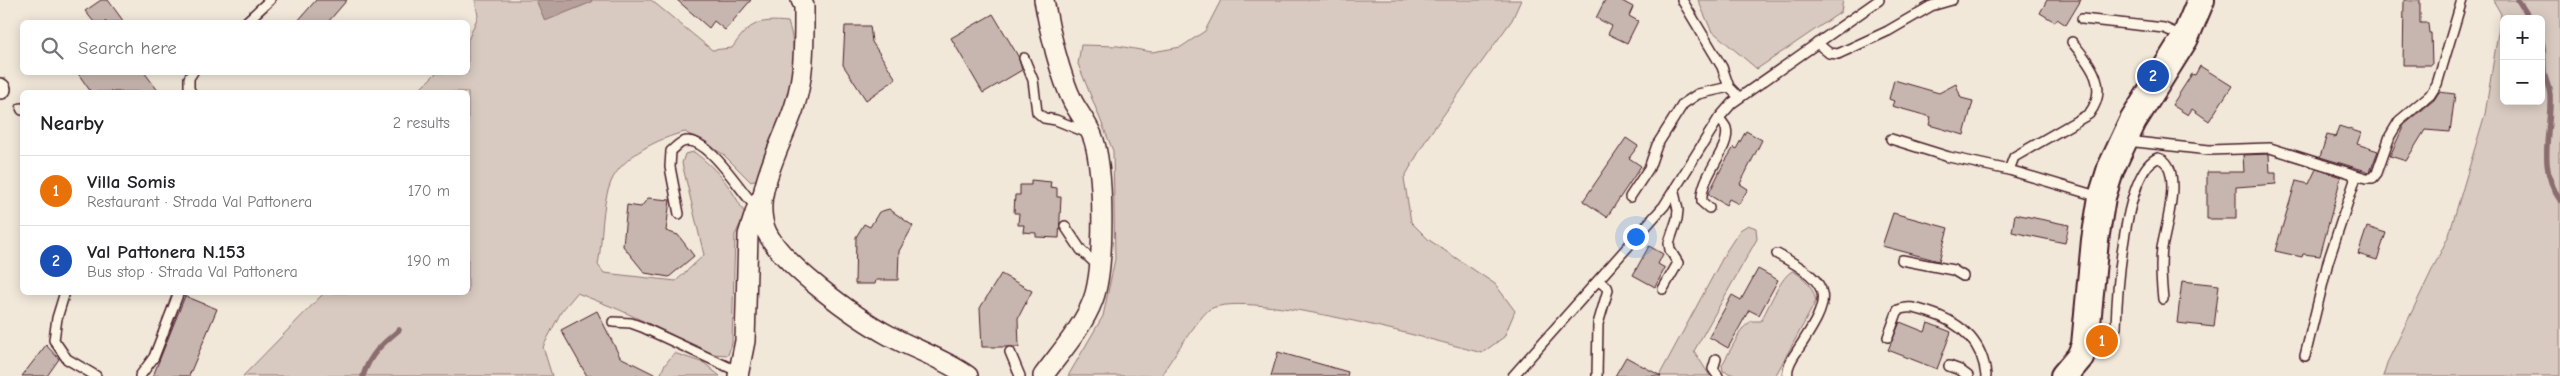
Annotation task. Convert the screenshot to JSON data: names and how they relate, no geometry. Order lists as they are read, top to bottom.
{
  "page": {
    "map_buttons": ["+", "−"],
    "search": "Search here",
    "pins": ["2", "1"],
    "heading": ["Nearby", "2 results"],
    "list": [
      {
        "mark": "1",
        "name": "Villa Somis",
        "note": "Restaurant · Strada Val Pattonera",
        "value": "170 m"
      },
      {
        "mark": "2",
        "name": "Val Pattonera N.153",
        "note": "Bus stop · Strada Val Pattonera",
        "value": "190 m"
      }
    ]
  }
}
